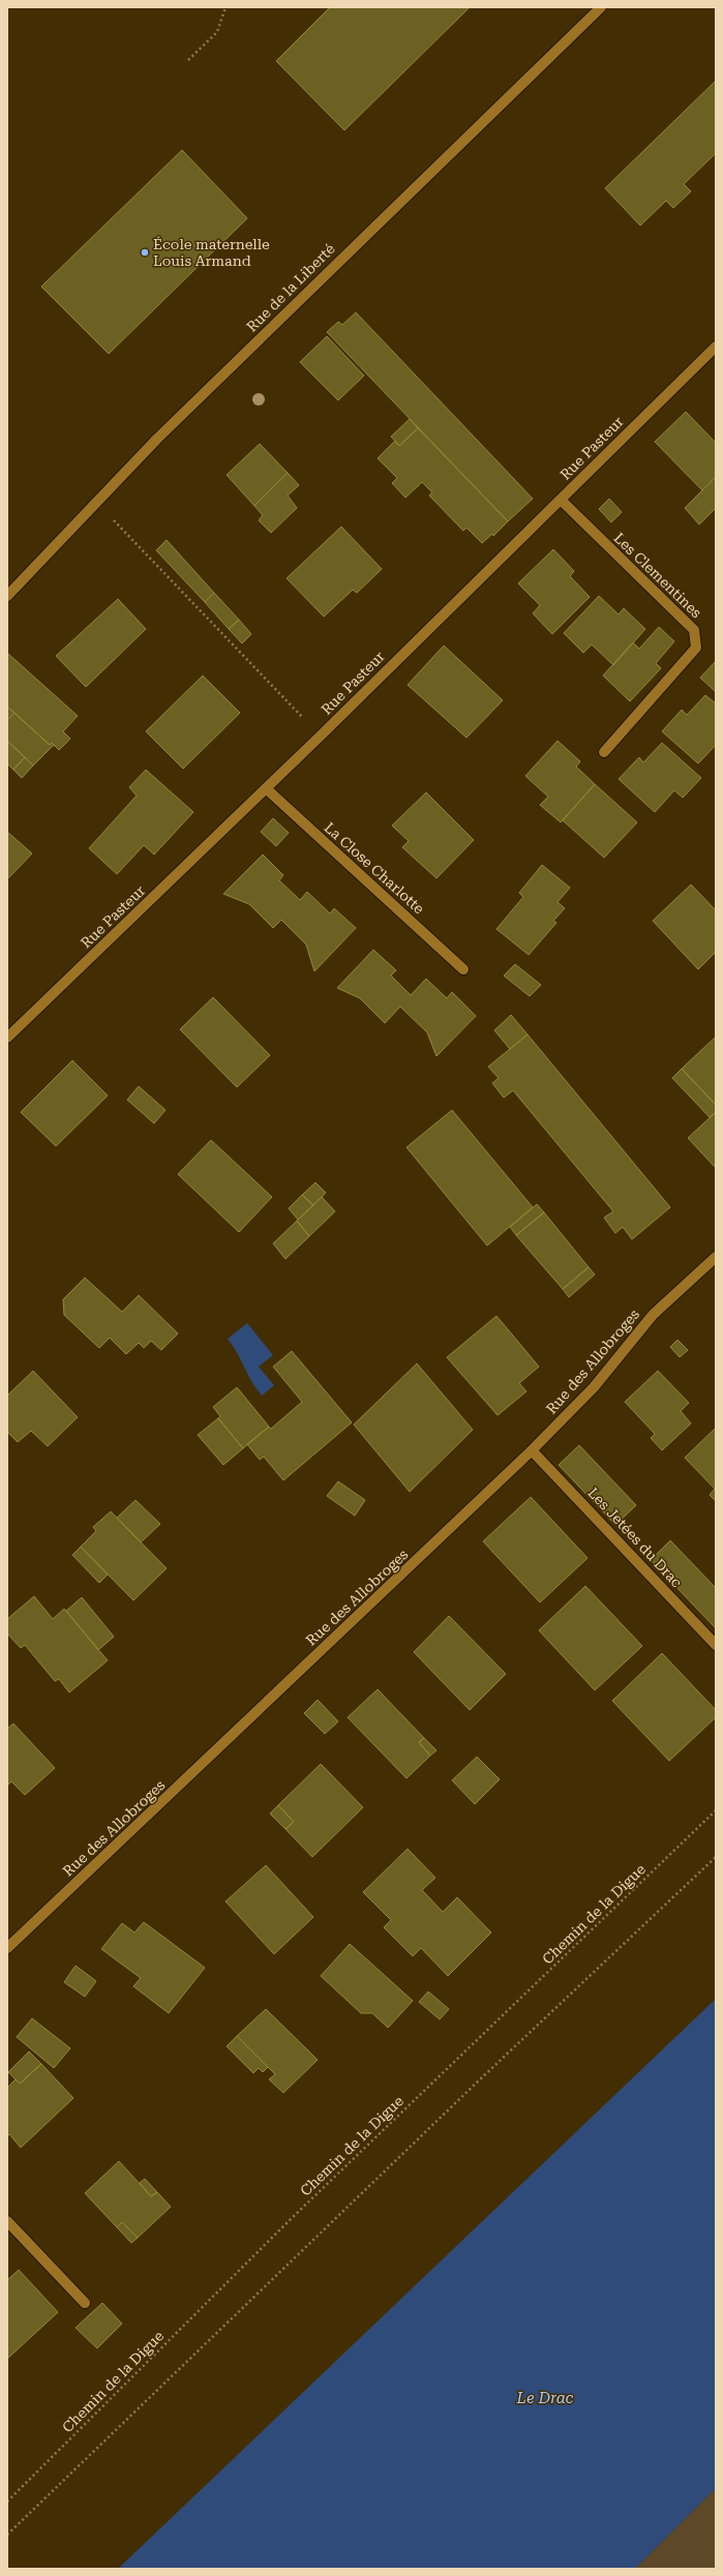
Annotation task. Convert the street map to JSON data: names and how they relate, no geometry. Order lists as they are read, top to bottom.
{
  "streets": {
    "street": [
      "Rue de la Liberté",
      "Rue Pasteur",
      "Les Clementines",
      "La Close Charlotte",
      "Rue des Allobroges",
      "Les Jetées du Drac"
    ],
    "path": ["Chemin de la Digue"]
  },
  "crossings": [
    ["Rue Pasteur", "Les Clementines"],
    ["Rue Pasteur", "La Close Charlotte"],
    ["Rue des Allobroges", "Les Jetées du Drac"]
  ],
  "water": ["Le Drac"],
  "places": ["École maternelle Louis Armand"]
}
